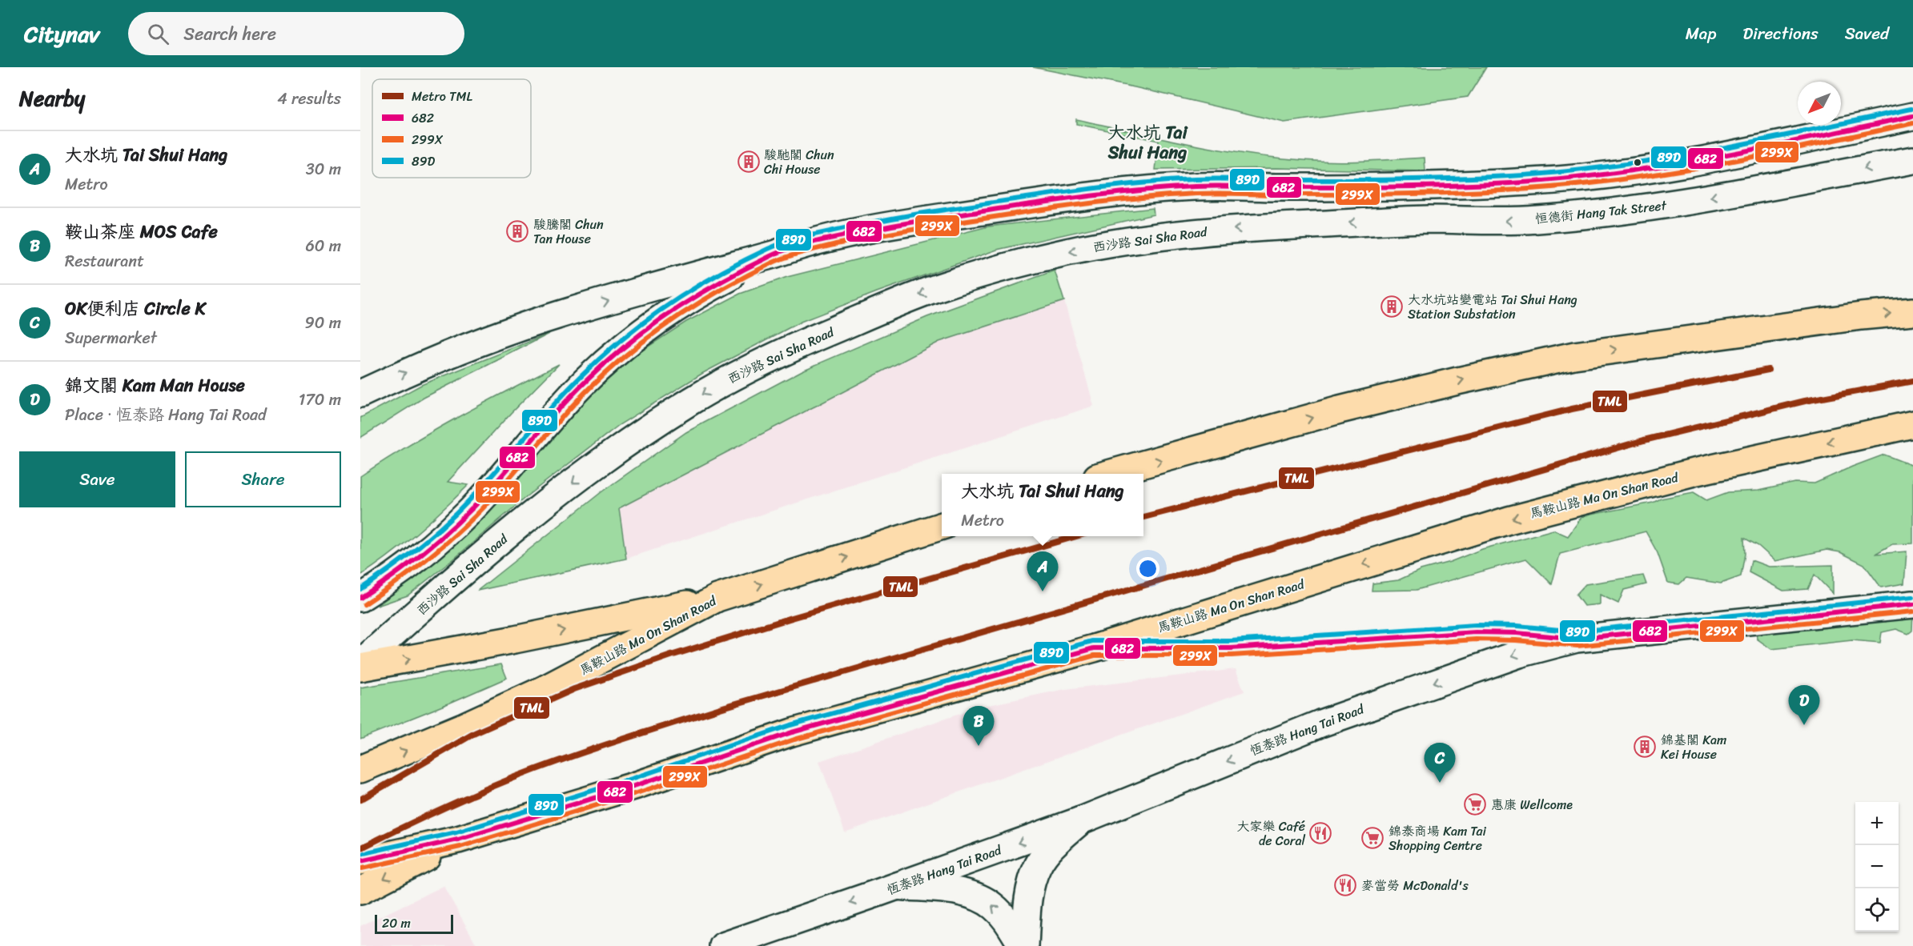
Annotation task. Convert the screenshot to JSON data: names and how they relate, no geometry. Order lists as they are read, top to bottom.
{
  "streets": {
    "main road": [
      "恒德街 Hang Tak Street",
      "西沙路 Sai Sha Road",
      "馬鞍山路 Ma On Shan Road",
      "恆泰路 Hang Tai Road"
    ]
  },
  "crossings": [
    ["恒德街 Hang Tak Street", "西沙路 Sai Sha Road"]
  ],
  "one_way": ["恆泰路 Hang Tai Road"],
  "districts": ["大水坑 Tai Shui Hang"],
  "places": {
    "building": [
      "駿馳閣 Chun Chi House",
      "駿騰閣 Chun Tan House",
      "大水坑站變電站 Tai Shui Hang Station Substation",
      "錦基閣 Kam Kei House"
    ],
    "supermarket": ["惠康 Wellcome", "錦泰商場 Kam Tai Shopping Centre"],
    "restaurant": ["大家樂 Café de Coral", "麥當勞 McDonald's"]
  },
  "lines": [
    "transit line 89D",
    "transit line 682",
    "transit line 299X",
    "metro line TML"
  ],
  "legend": [
    "Metro TML",
    "682",
    "299X",
    "89D"
  ],
  "scale_bar": "20 m",
  "north": "bottom left",
  "page": {
    "header": "Citynav",
    "search": "Search here",
    "nav": ["Map", "Directions", "Saved"],
    "heading": ["Nearby", "4 results"],
    "list": [
      {
        "mark": "A",
        "name": "大水坑 Tai Shui Hang",
        "note": "Metro",
        "value": "30 m"
      },
      {
        "mark": "B",
        "name": "鞍山茶座 MOS Cafe",
        "note": "Restaurant",
        "value": "60 m"
      },
      {
        "mark": "C",
        "name": "OK便利店 Circle K",
        "note": "Supermarket",
        "value": "90 m"
      },
      {
        "mark": "D",
        "name": "錦文閣 Kam Man House",
        "note": "Place · 恆泰路 Hang Tai Road",
        "value": "170 m"
      }
    ],
    "buttons": ["Save", "Share"],
    "popup": ["大水坑 Tai Shui Hang", "Metro"],
    "pins": [
      "A",
      "D",
      "B",
      "C"
    ],
    "map_buttons": ["+", "−"],
    "scale": "20 m"
  }
}
